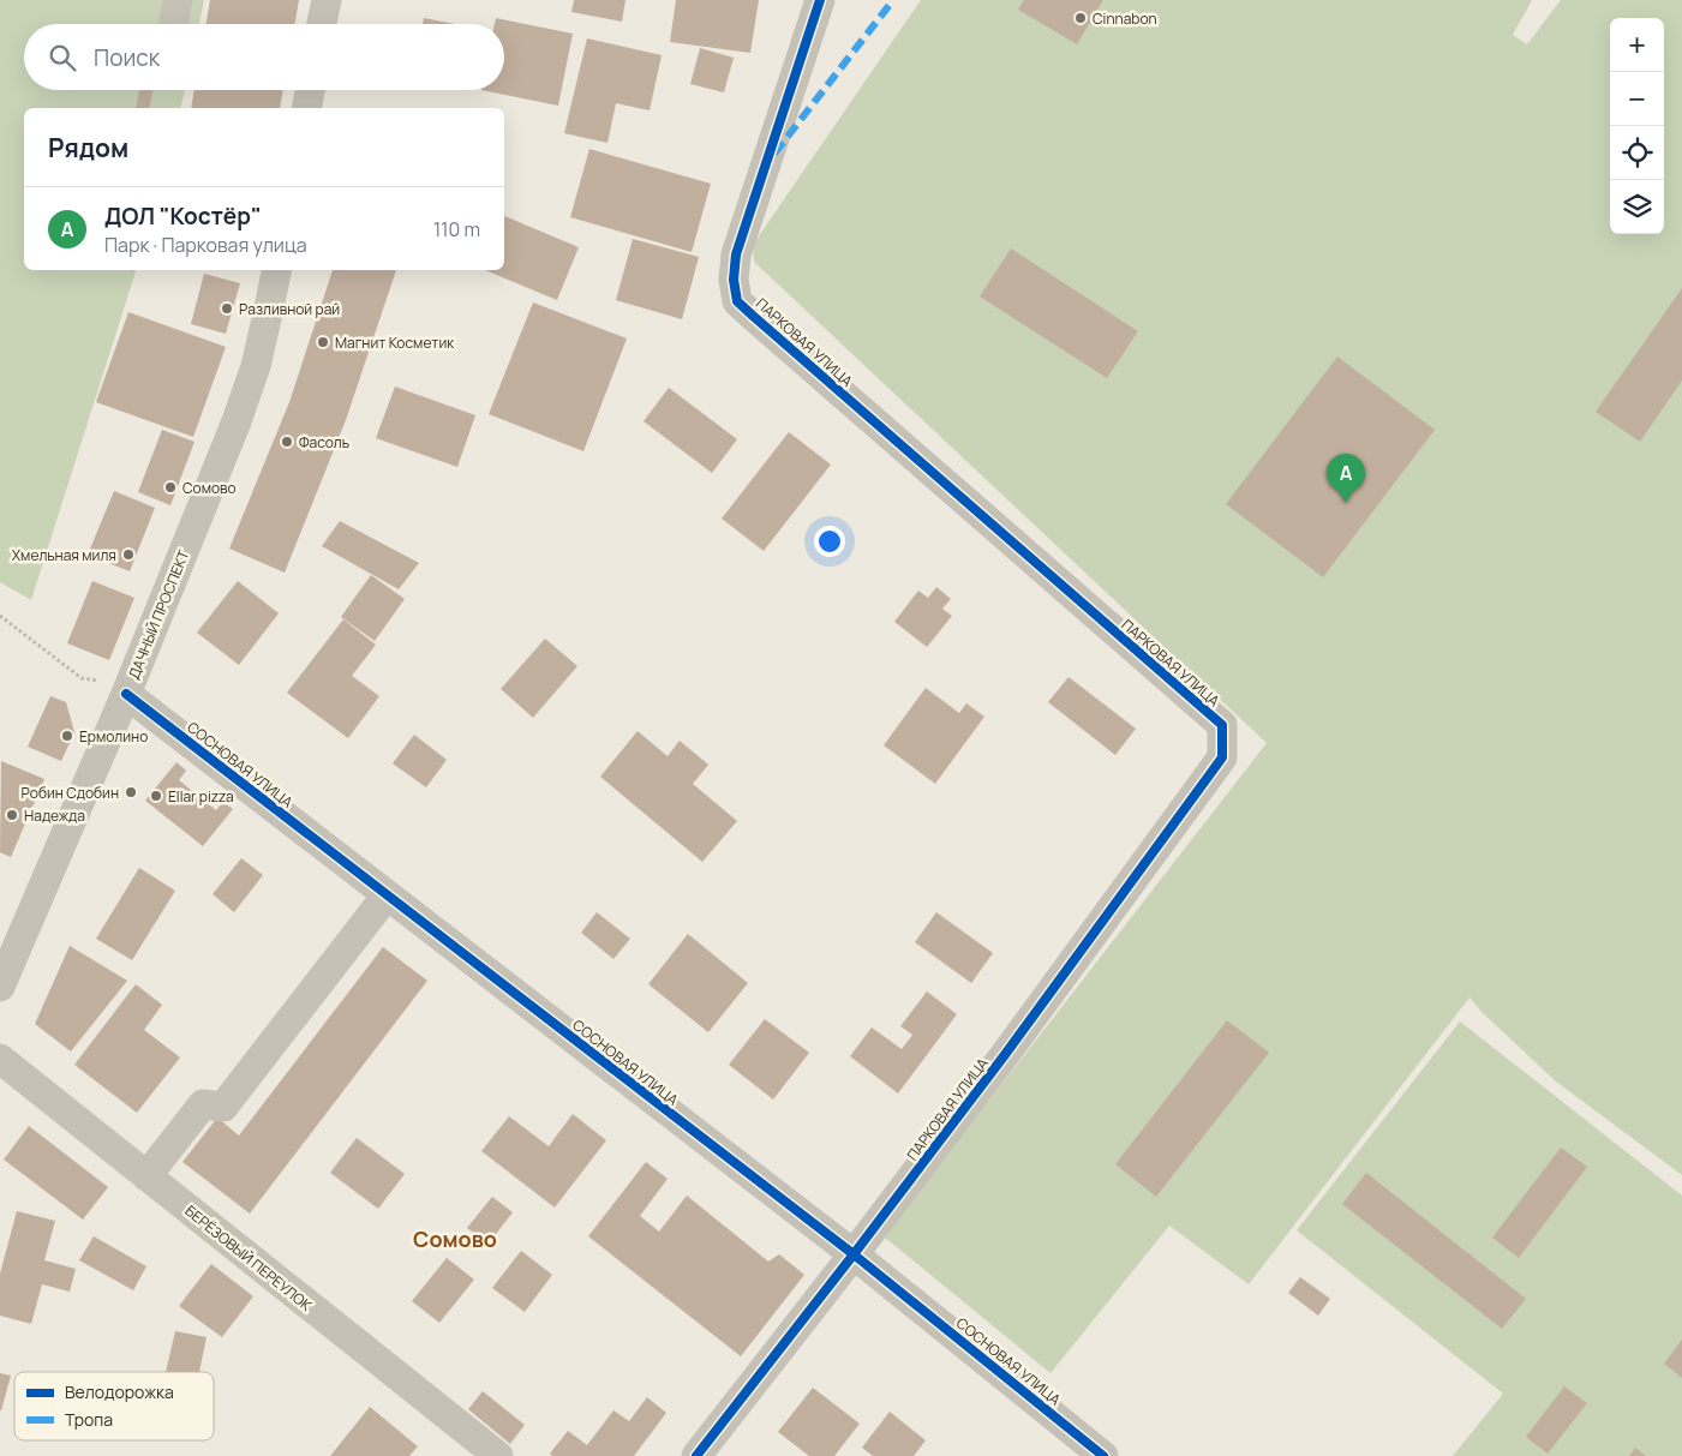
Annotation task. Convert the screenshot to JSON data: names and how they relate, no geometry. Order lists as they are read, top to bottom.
{
  "streets": {
    "street": [
      "ПАРКОВАЯ УЛИЦА",
      "ДАЧНЫЙ ПРОСПЕКТ",
      "СОСНОВАЯ УЛИЦА",
      "БЕРЁЗОВЫЙ ПЕРЕУЛОК"
    ]
  },
  "crossings": [
    ["ПАРКОВАЯ УЛИЦА", "СОСНОВАЯ УЛИЦА"],
    ["ДАЧНЫЙ ПРОСПЕКТ", "СОСНОВАЯ УЛИЦА"]
  ],
  "districts": ["Сомово"],
  "places": [
    "Cinnabon",
    "Разливной рай",
    "Магнит Косметик",
    "Фасоль",
    "Сомово",
    "Хмельная миля",
    "Ермолино",
    "Робин Сдобин",
    "Ellar pizza",
    "Надежда"
  ],
  "legend": ["Велодорожка", "Тропа"],
  "page": {
    "map_buttons": ["+", "−"],
    "search": "Поиск",
    "heading": "Рядом",
    "list": [
      {
        "mark": "A",
        "name": "ДОЛ \"Костёр\"",
        "note": "Парк · Парковая улица",
        "value": "110 m"
      }
    ],
    "pins": "A"
  }
}
